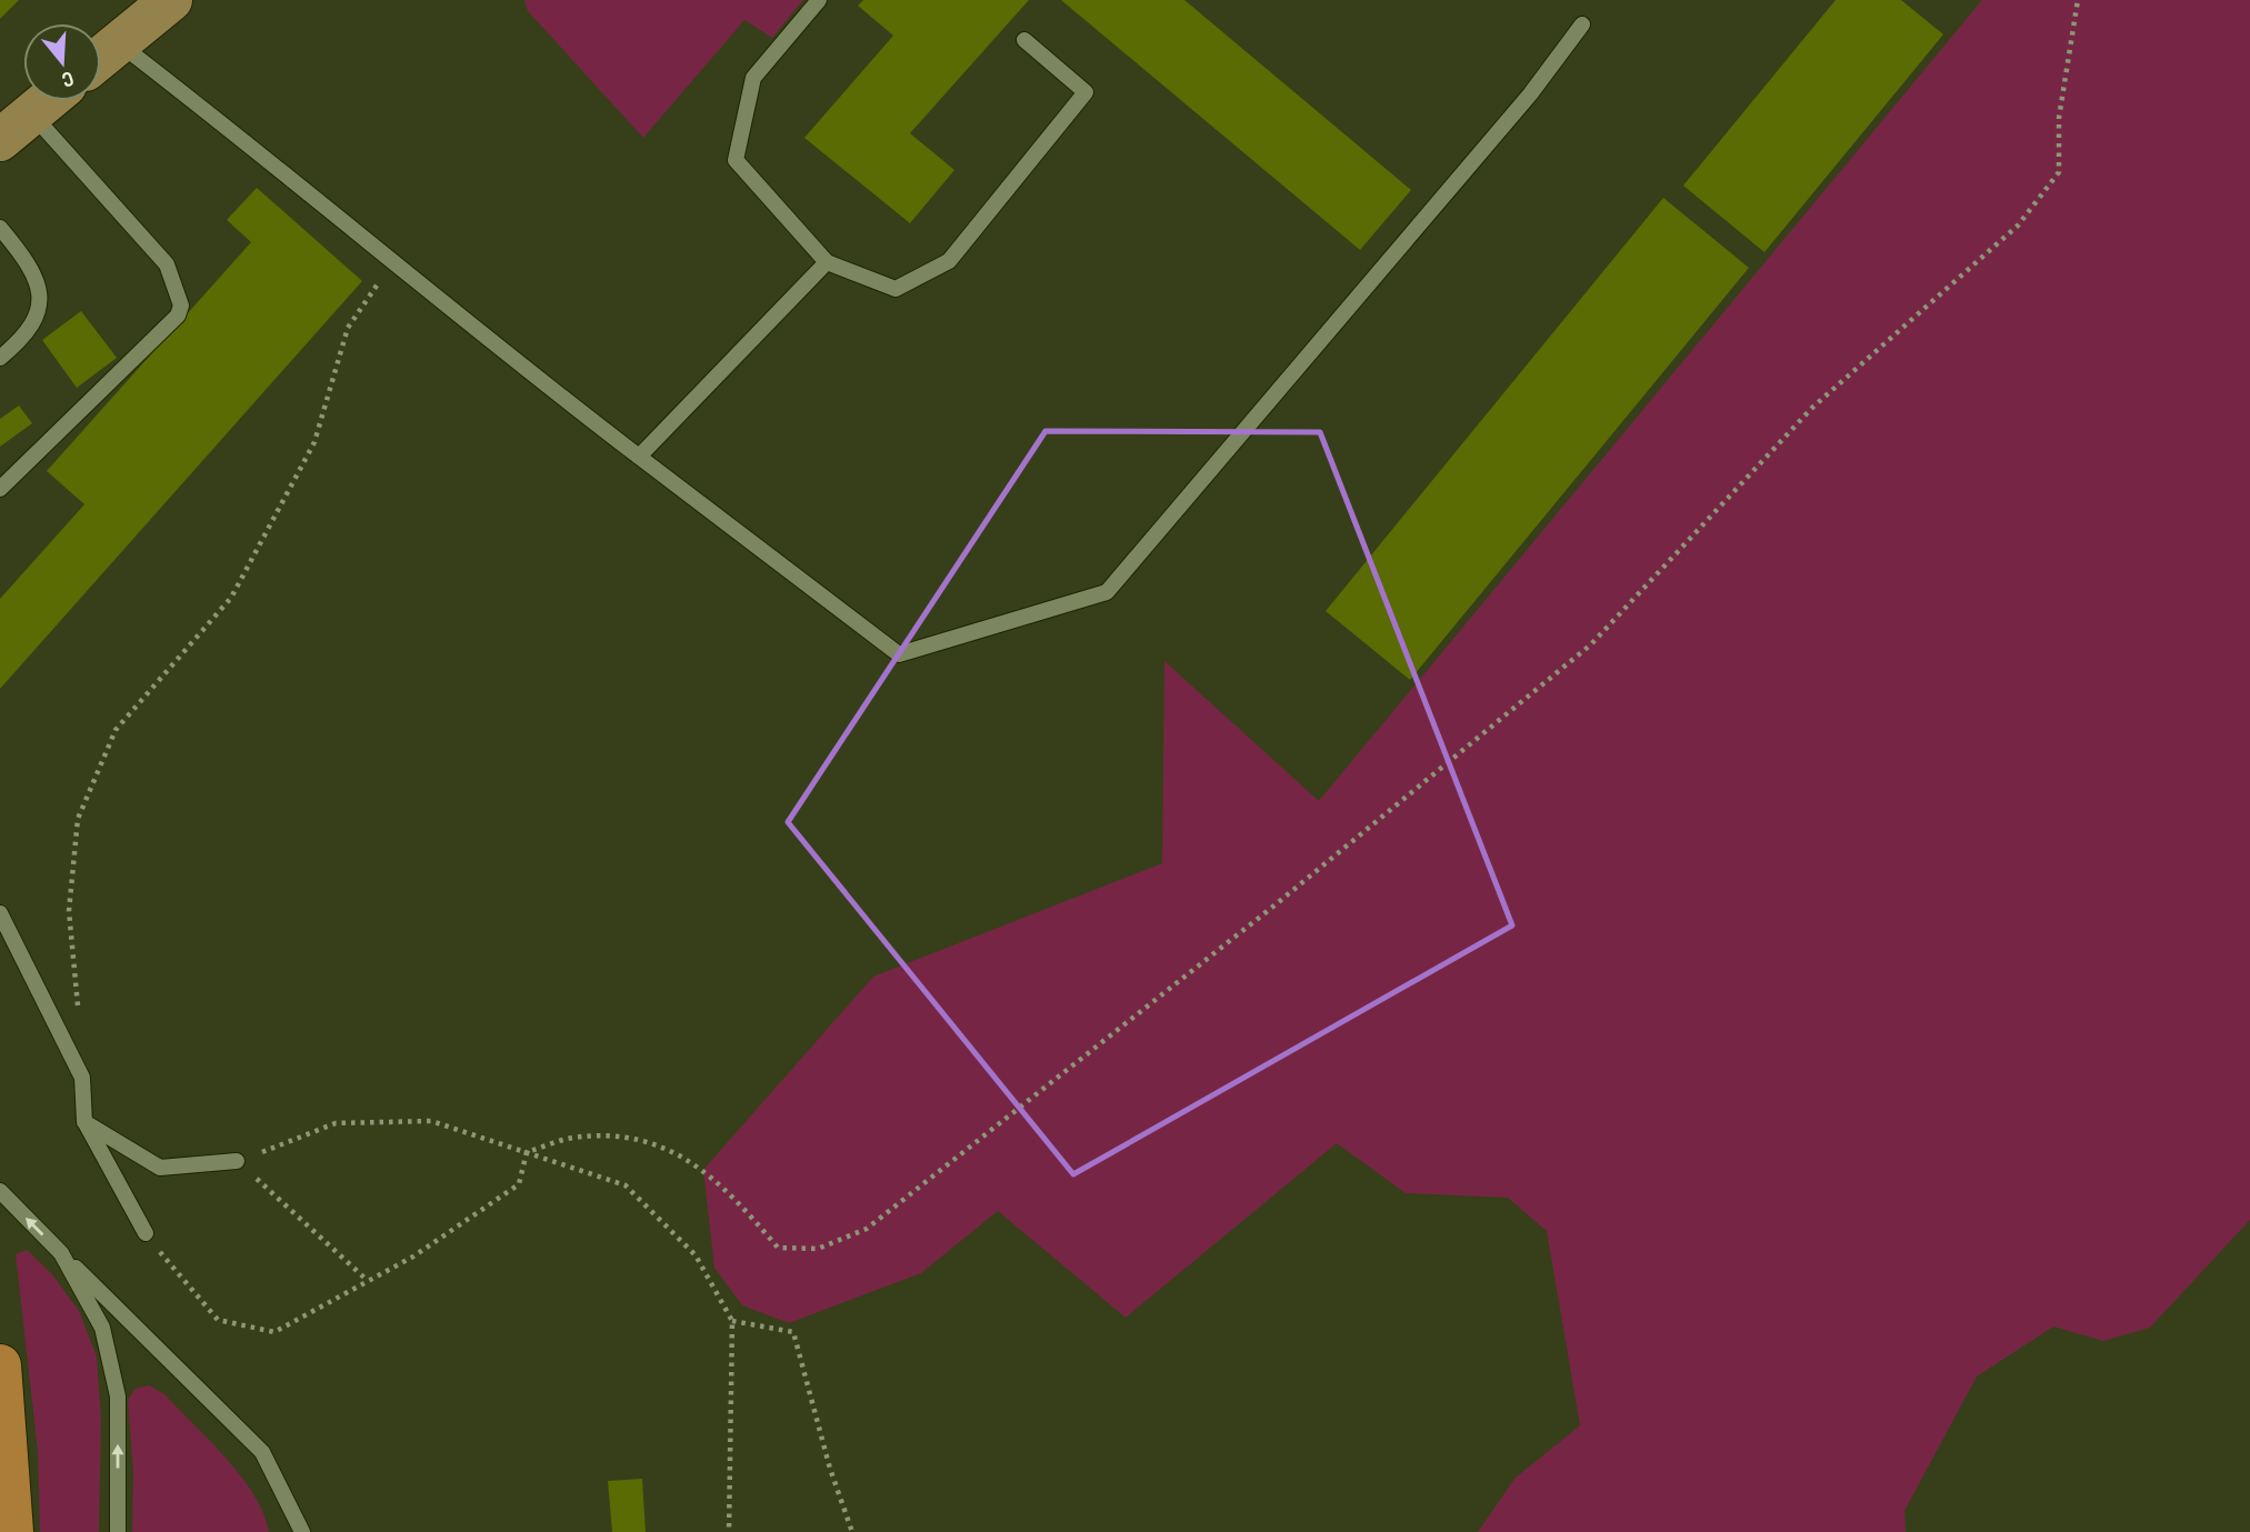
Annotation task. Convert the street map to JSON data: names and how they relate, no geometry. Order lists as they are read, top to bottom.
{
  "north": "bottom"
}
